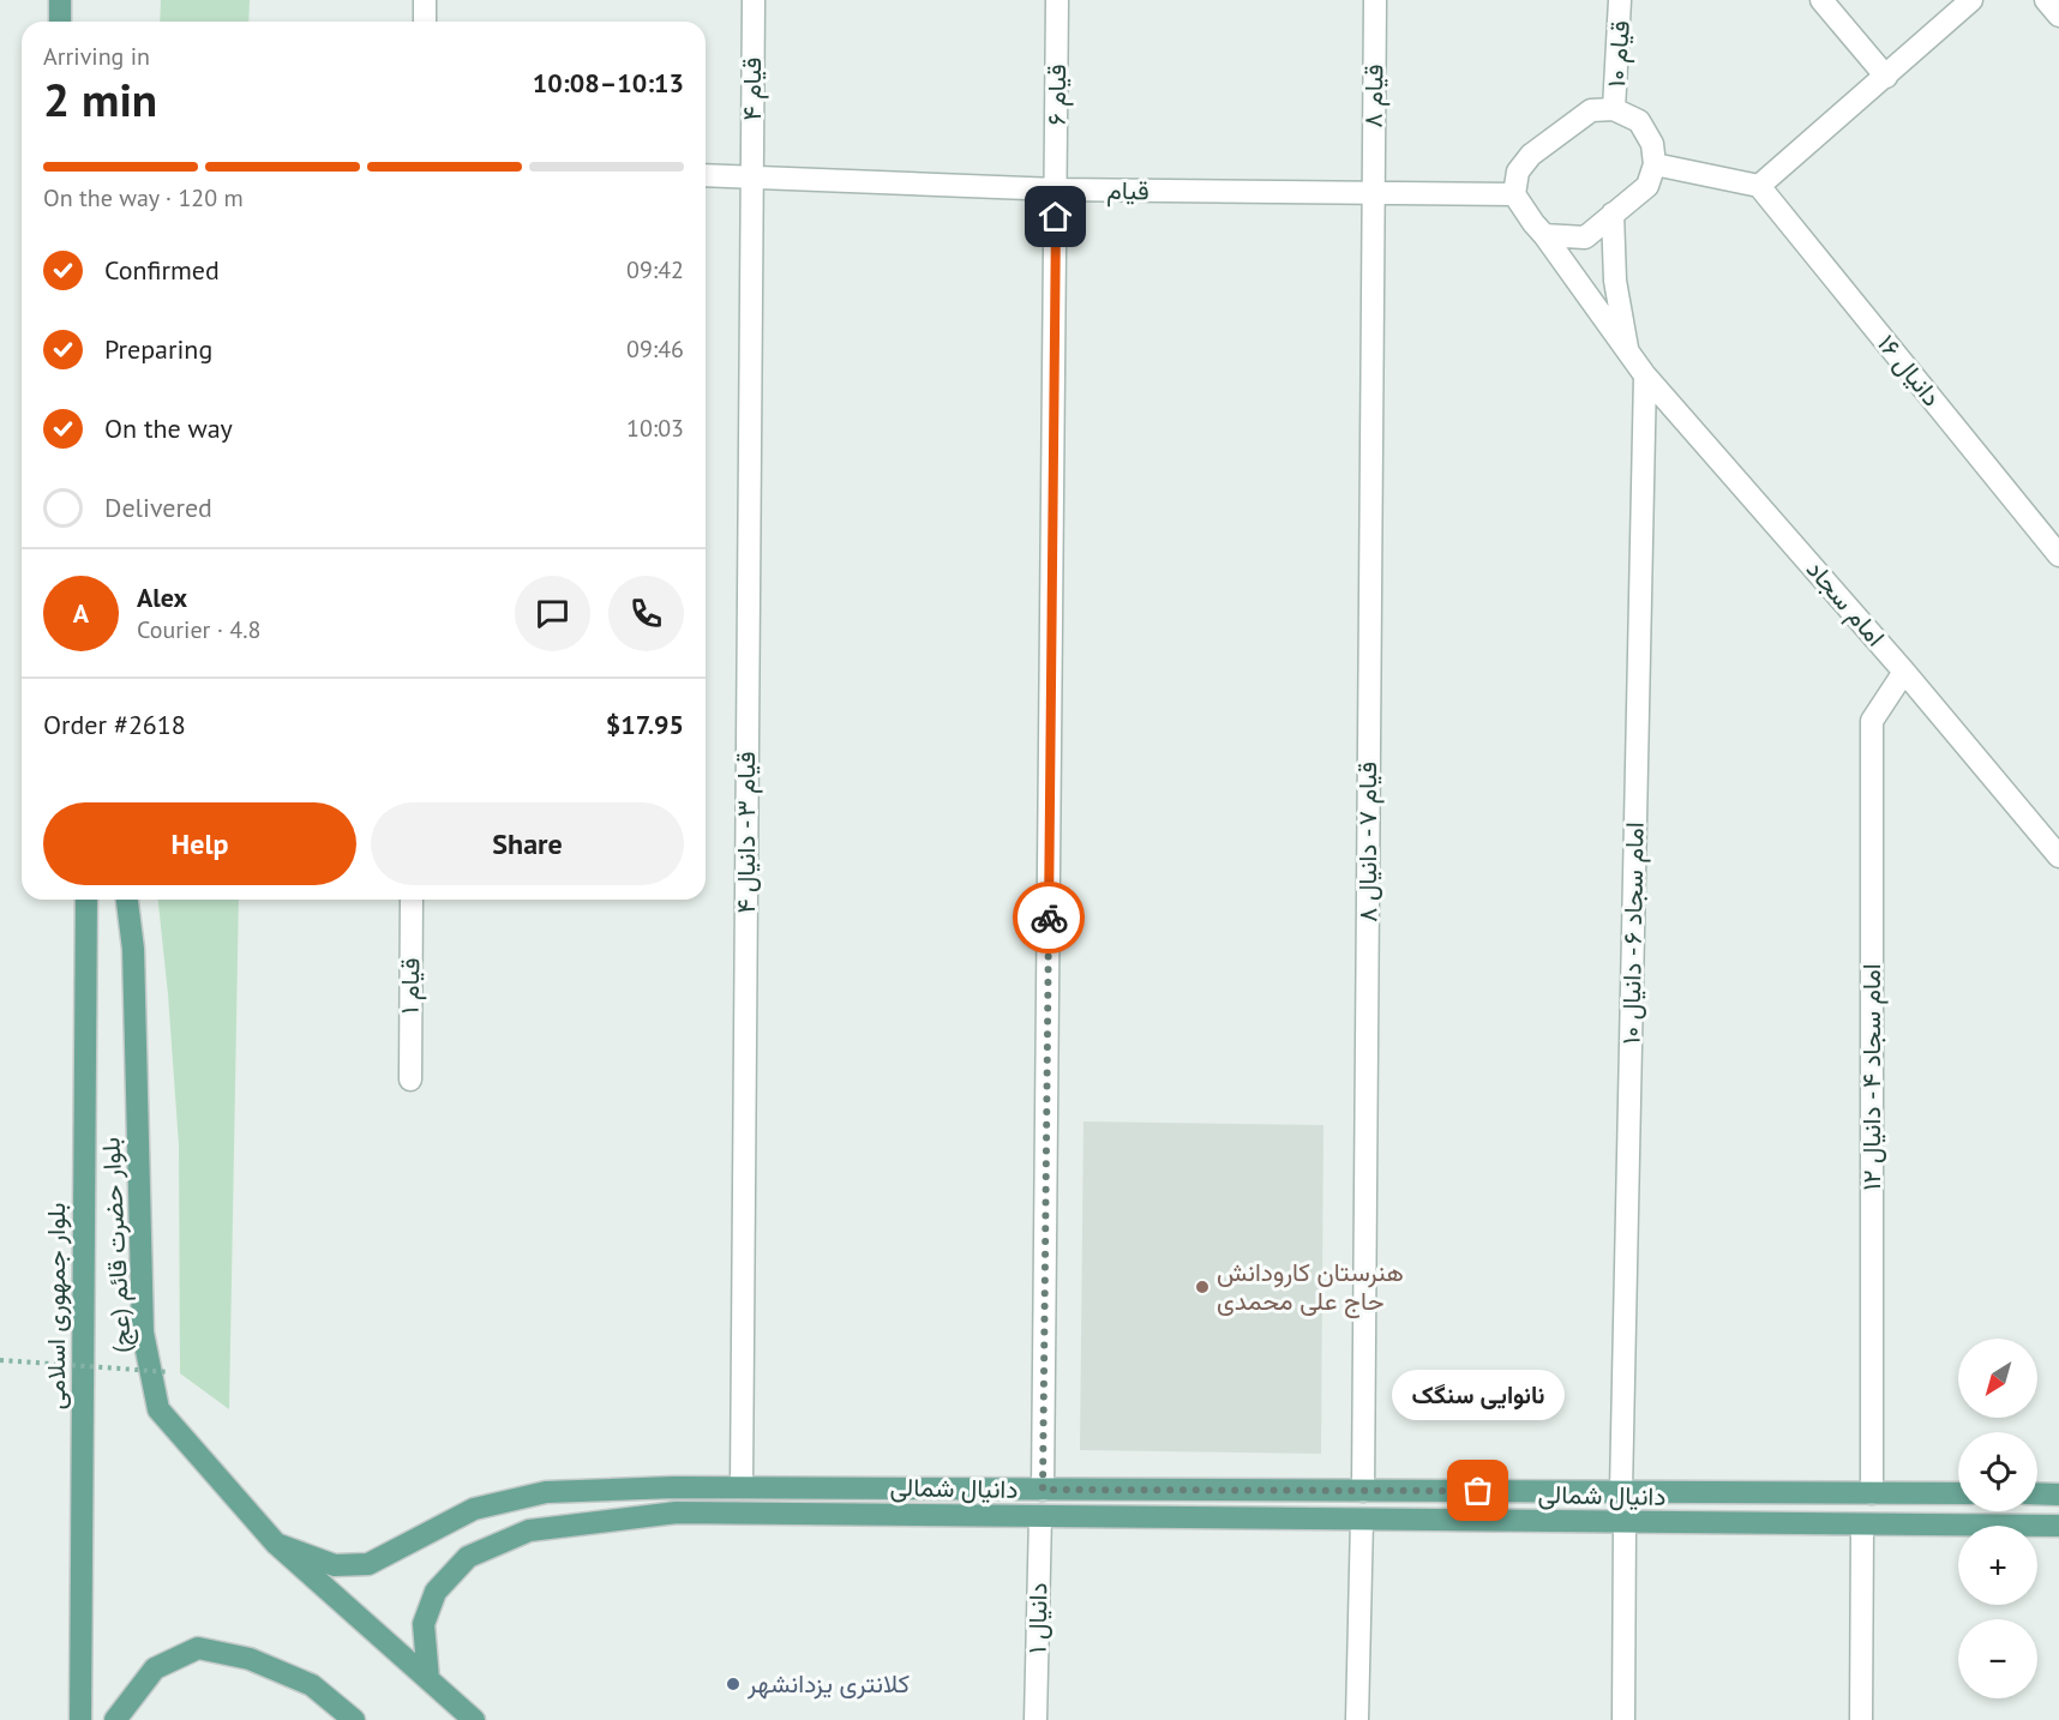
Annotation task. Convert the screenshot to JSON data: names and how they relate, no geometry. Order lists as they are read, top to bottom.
{
  "streets": {
    "main road": ["بلوار حضرت قائم (عج)", "بلوار جمهوری اسلامی", "دانیال شمالی"],
    "street": [
      "قیام ۱۰",
      "قیام ۴",
      "قیام ۶",
      "قیام ۸",
      "قیام",
      "دانیال ۱۶",
      "امام سجاد",
      "قیام ۳ - دانیال ۴",
      "قیام ۷ - دانیال ۸",
      "امام سجاد ۶ - دانیال ۱۰",
      "قیام ۱",
      "امام سجاد ۴ - دانیال ۱۲",
      "دانیال ۱"
    ]
  },
  "crossings": [
    ["قیام ۱۰", "قیام"],
    ["قیام ۱۰", "امام سجاد"],
    ["قیام ۴", "قیام"],
    ["قیام ۴", "قیام ۳ - دانیال ۴"],
    ["قیام ۶", "قیام"],
    ["قیام ۶", "دانیال شمالی"],
    ["قیام ۸", "قیام"],
    ["قیام ۸", "قیام ۷ - دانیال ۸"],
    ["قیام", "امام سجاد"],
    ["قیام", "قیام ۳ - دانیال ۴"],
    ["قیام", "قیام ۷ - دانیال ۸"],
    ["امام سجاد", "امام سجاد ۶ - دانیال ۱۰"],
    ["امام سجاد", "امام سجاد ۴ - دانیال ۱۲"],
    ["قیام ۳ - دانیال ۴", "دانیال شمالی"],
    ["قیام ۷ - دانیال ۸", "دانیال شمالی"],
    ["امام سجاد ۶ - دانیال ۱۰", "دانیال شمالی"],
    ["امام سجاد ۴ - دانیال ۱۲", "دانیال شمالی"],
    ["بلوار حضرت قائم (عج)", "دانیال شمالی"],
    ["دانیال شمالی", "دانیال ۱"]
  ],
  "places": ["هنرستان کارودانش حاج علی محمدی", "نانوایی سنگک", "کلانتری یزدانشهر"],
  "north": "bottom left",
  "page": {
    "heading": ["2 min", "Arriving in", "10:08–10:13"],
    "panel": [
      "Alex",
      "Courier · 4.8",
      "Order #2618",
      "$17.95"
    ],
    "bar": "On the way · 120 m",
    "list": [
      ["Confirmed", "09:42"],
      ["Preparing", "09:46"],
      ["On the way", "10:03"],
      "Delivered"
    ],
    "round": "A",
    "buttons": ["Help", "Share"],
    "map_buttons": ["+", "−"],
    "bubble": "نانوایی سنگک"
  }
}
